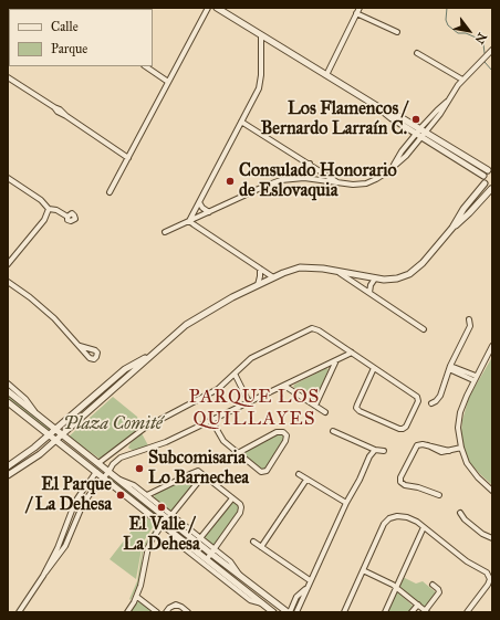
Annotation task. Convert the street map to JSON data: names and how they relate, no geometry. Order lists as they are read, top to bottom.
{
  "districts": ["PARQUE LOS QUILLAYES"],
  "parks": ["Plaza Comité"],
  "places": [
    "Los Flamencos / Bernardo Larraín C.",
    "Consulado Honorario de Eslovaquia",
    "Subcomisaria Lo Barnechea",
    "El Parque / La Dehesa",
    "El Valle / La Dehesa"
  ],
  "legend": ["Calle", "Parque"],
  "north": "bottom right"
}
